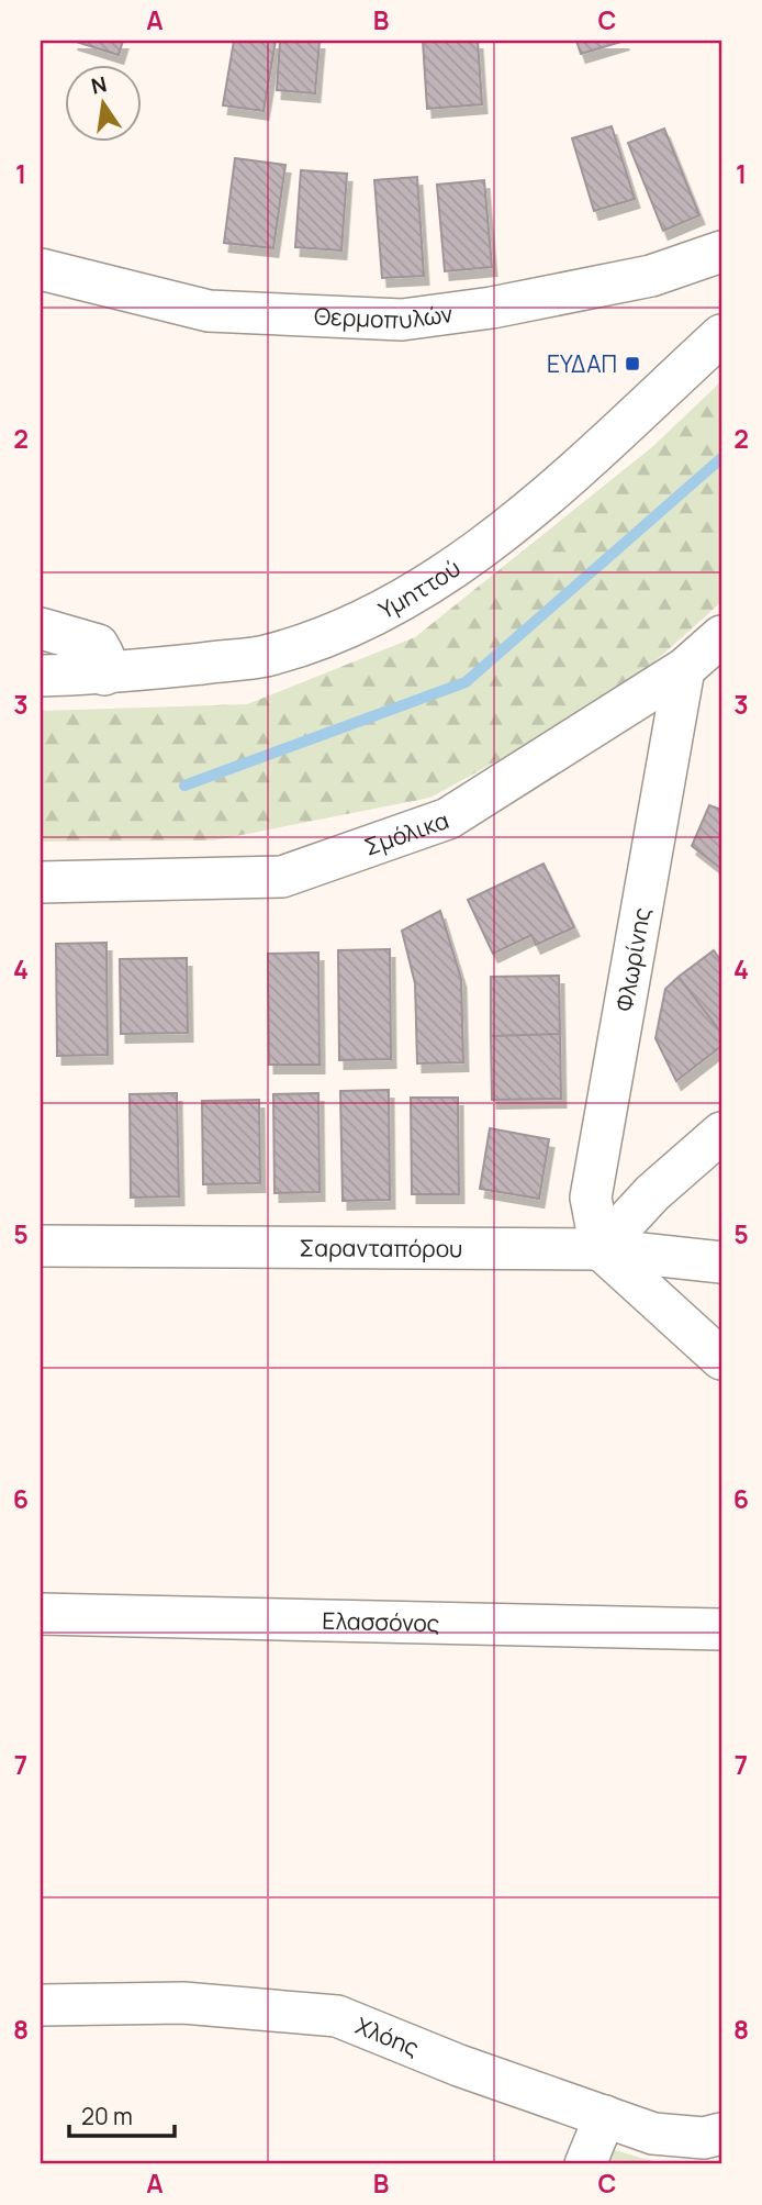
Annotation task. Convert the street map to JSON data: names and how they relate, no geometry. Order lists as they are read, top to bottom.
{
  "streets": {
    "street": [
      "Θερμοπυλών",
      "Υμηττού",
      "Σμόλικα",
      "Φλωρίνης",
      "Σαρανταπόρου",
      "Ελασσόνος",
      "Χλόης"
    ]
  },
  "crossings": [
    ["Σμόλικα", "Φλωρίνης"],
    ["Φλωρίνης", "Σαρανταπόρου"]
  ],
  "places": {
    "transit": ["ΕΥΔΑΠ"]
  },
  "scale_bar": "20 m",
  "north": "top",
  "grid": {
    "columns": ["A", "B", "C"],
    "rows": [
      "1",
      "2",
      "3",
      "4",
      "5",
      "6",
      "7",
      "8"
    ]
  }
}
